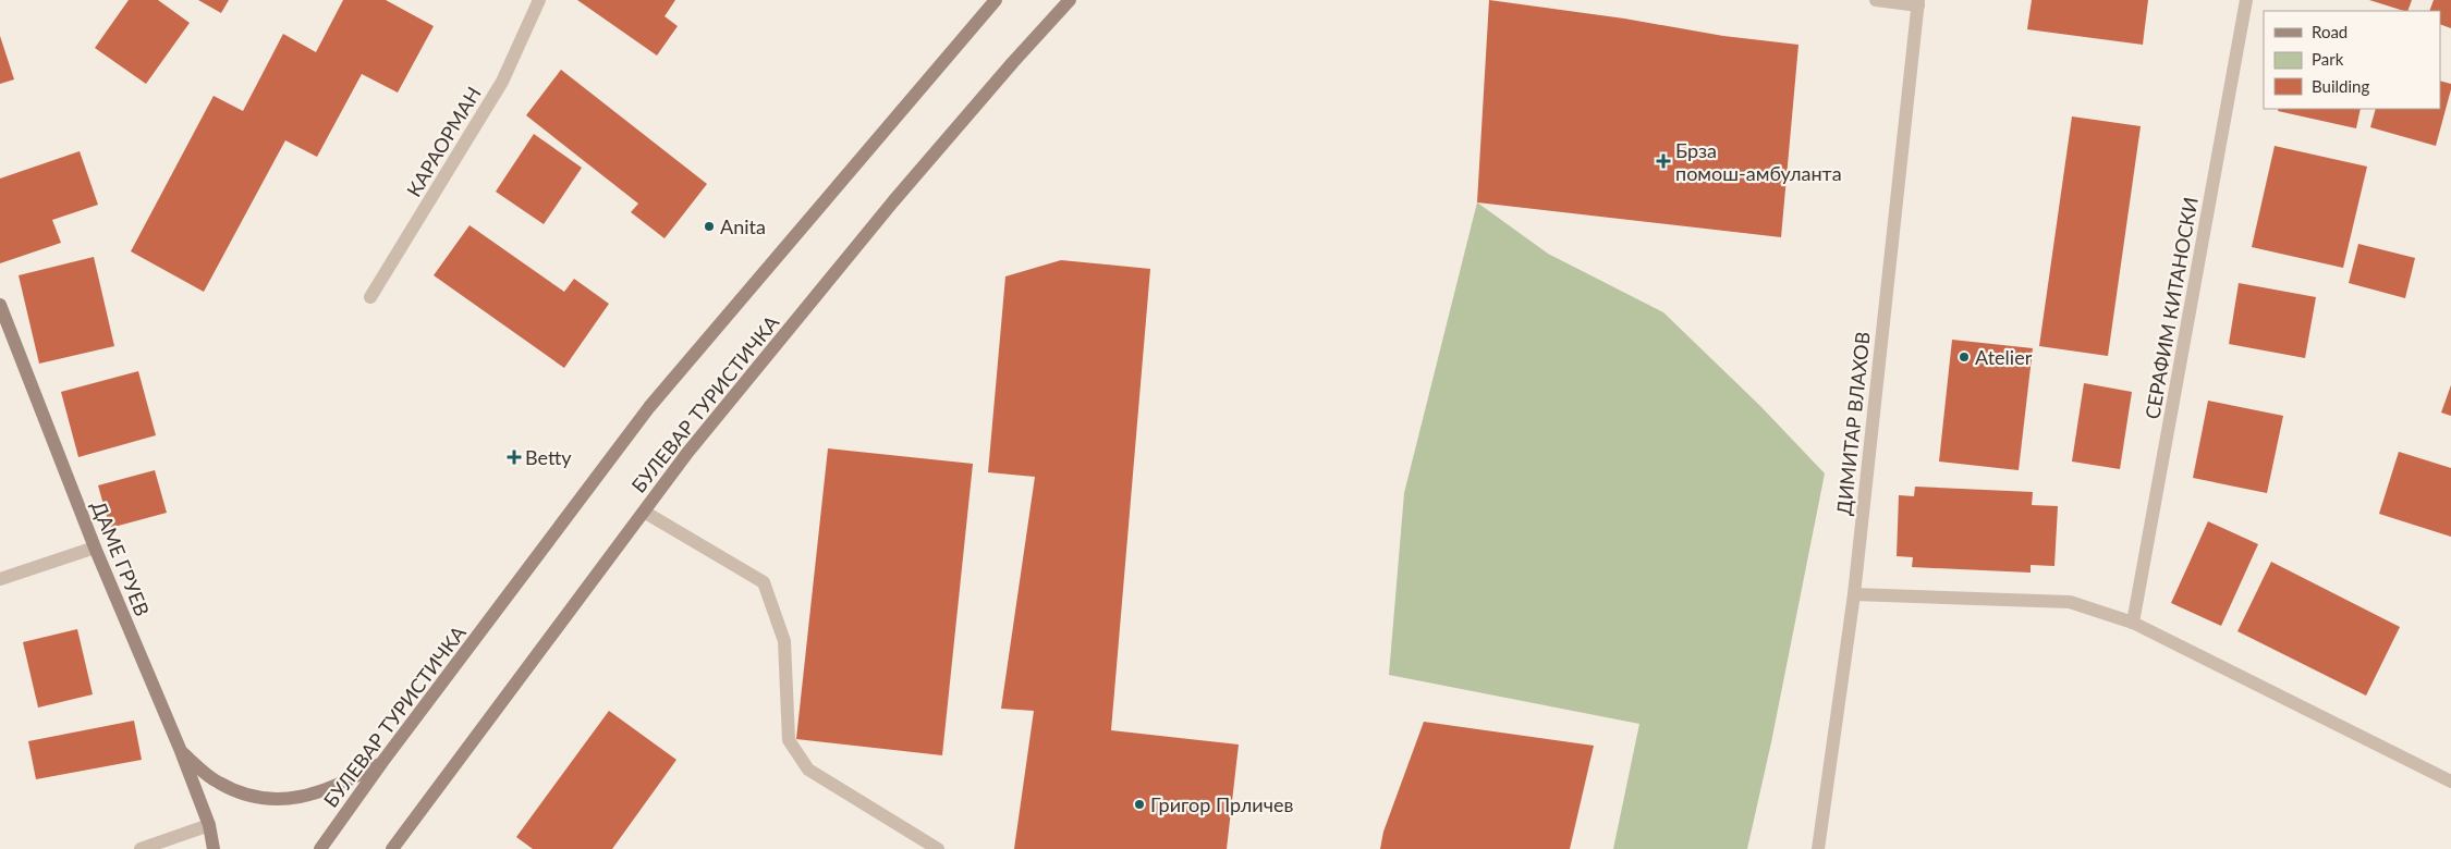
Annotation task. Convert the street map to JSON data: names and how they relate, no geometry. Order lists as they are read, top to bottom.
{
  "streets": {
    "main road": ["БУЛЕВАР ТУРИСТИЧКА", "ДАМЕ ГРУЕВ"],
    "street": ["КАРАОРМАН", "СЕРАФИМ КИТАНОСКИ", "ДИМИТАР ВЛАХОВ"]
  },
  "places": {
    "health": ["Брза помош-амбуланта", "Betty"],
    "other": ["Anita", "Atelier", "Григор Прличев"]
  },
  "legend": ["Road", "Park", "Building"]
}
